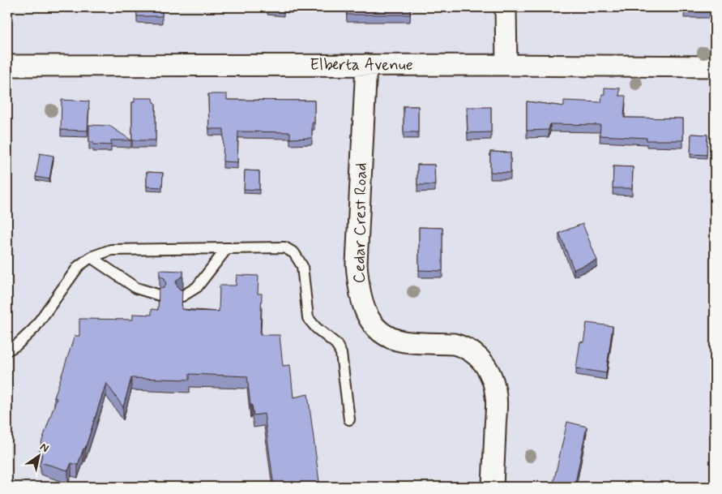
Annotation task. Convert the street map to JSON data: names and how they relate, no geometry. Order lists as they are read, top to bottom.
{
  "streets": {
    "street": ["Elberta Avenue", "Cedar Crest Road"]
  },
  "crossings": [
    ["Elberta Avenue", "Cedar Crest Road"]
  ],
  "north": "top right"
}
